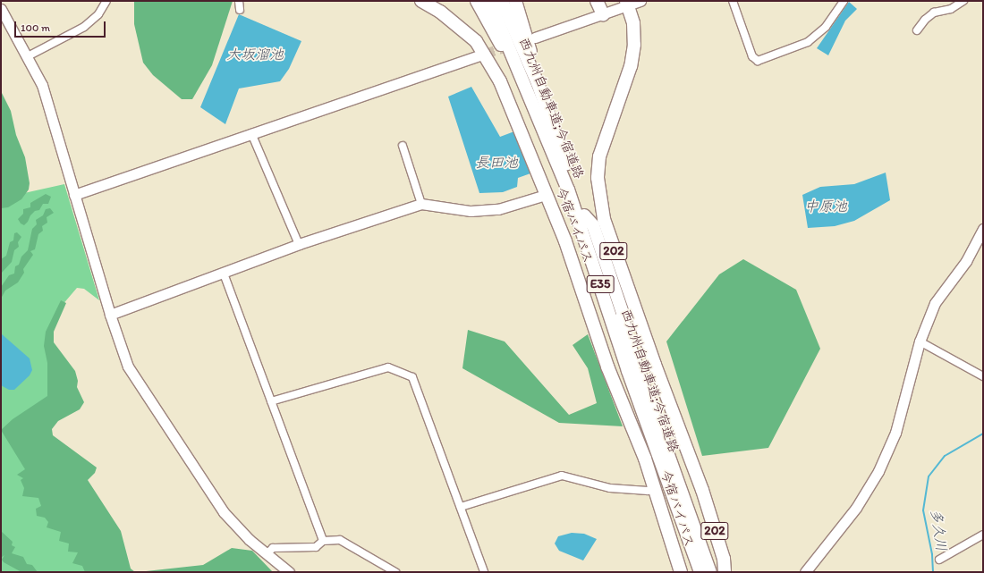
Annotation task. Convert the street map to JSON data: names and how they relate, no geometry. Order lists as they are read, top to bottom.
{
  "streets": {
    "highway": [
      "西九州自動車道;今宿道路",
      "今宿バイパス",
      "202",
      "E35"
    ]
  },
  "water": [
    "大坂溜池",
    "長田池",
    "中原池",
    "多久川"
  ],
  "scale_bar": "100 m"
}
